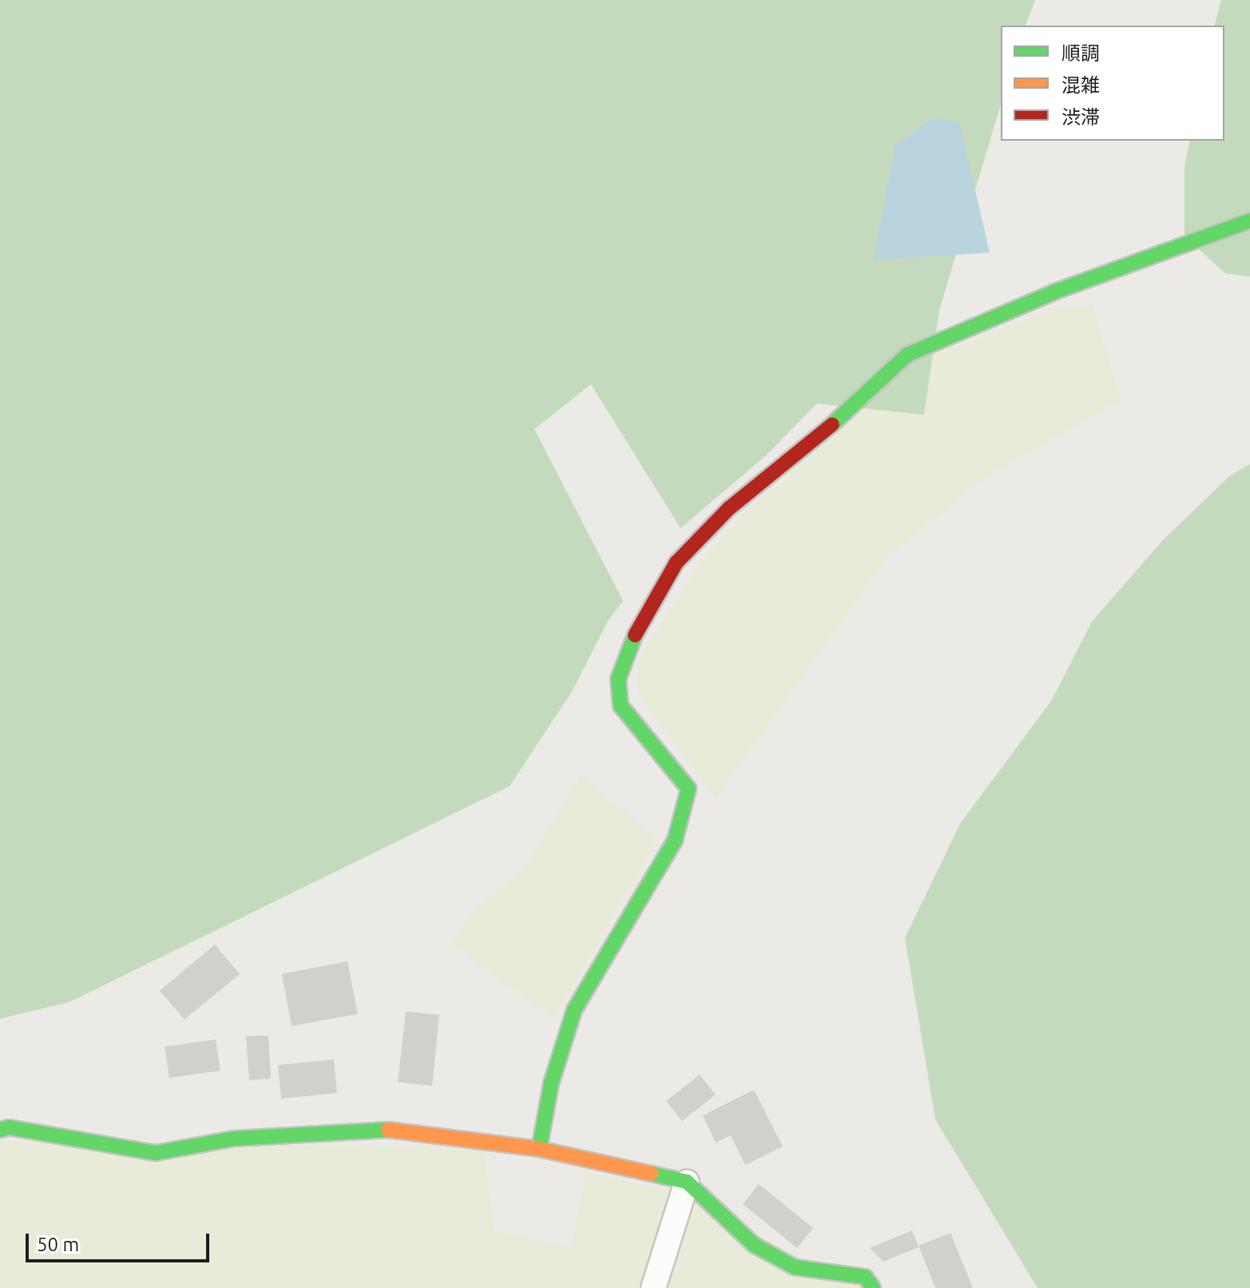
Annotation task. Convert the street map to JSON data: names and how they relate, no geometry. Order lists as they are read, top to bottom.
{
  "legend": ["順調", "混雑", "渋滞"],
  "scale_bar": "50 m"
}
